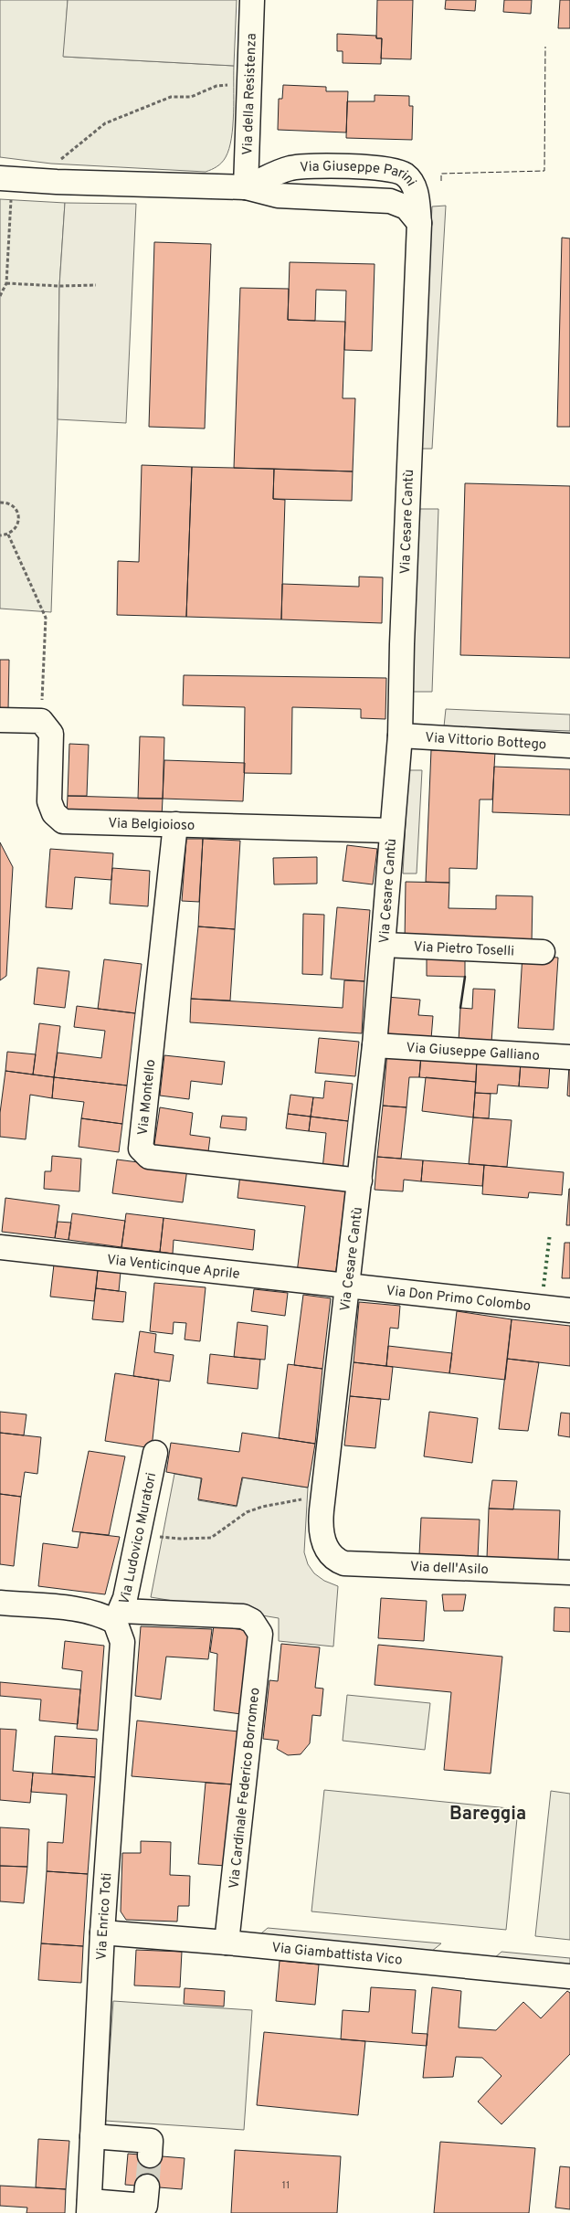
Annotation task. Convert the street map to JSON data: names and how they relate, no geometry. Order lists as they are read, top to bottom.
{
  "streets": {
    "street": [
      "Via della Resistenza",
      "Via Giuseppe Parini",
      "Via Cesare Cantù",
      "Via Vittorio Bottego",
      "Via Belgioioso",
      "Via Pietro Toselli",
      "Via Giuseppe Galliano",
      "Via Montello",
      "Via Venticinque Aprile",
      "Via Don Primo Colombo",
      "Via Ludovico Muratori",
      "Via dell'Asilo",
      "Via Cardinale Federico Borromeo",
      "Via Enrico Toti",
      "Via Giambattista Vico"
    ]
  },
  "crossings": [
    ["Via della Resistenza", "Via Giuseppe Parini"],
    ["Via Giuseppe Parini", "Via Cesare Cantù"],
    ["Via Cesare Cantù", "Via Vittorio Bottego"],
    ["Via Cesare Cantù", "Via Belgioioso"],
    ["Via Cesare Cantù", "Via Pietro Toselli"],
    ["Via Cesare Cantù", "Via Giuseppe Galliano"],
    ["Via Cesare Cantù", "Via Montello"],
    ["Via Cesare Cantù", "Via Venticinque Aprile"],
    ["Via Cesare Cantù", "Via Don Primo Colombo"],
    ["Via Cesare Cantù", "Via dell'Asilo"],
    ["Via Belgioioso", "Via Montello"],
    ["Via Venticinque Aprile", "Via Don Primo Colombo"],
    ["Via Ludovico Muratori", "Via Cardinale Federico Borromeo"],
    ["Via Ludovico Muratori", "Via Enrico Toti"],
    ["Via Cardinale Federico Borromeo", "Via Enrico Toti"],
    ["Via Cardinale Federico Borromeo", "Via Giambattista Vico"],
    ["Via Enrico Toti", "Via Giambattista Vico"]
  ],
  "districts": ["Bareggia"],
  "house_numbers": ["11"]
}
